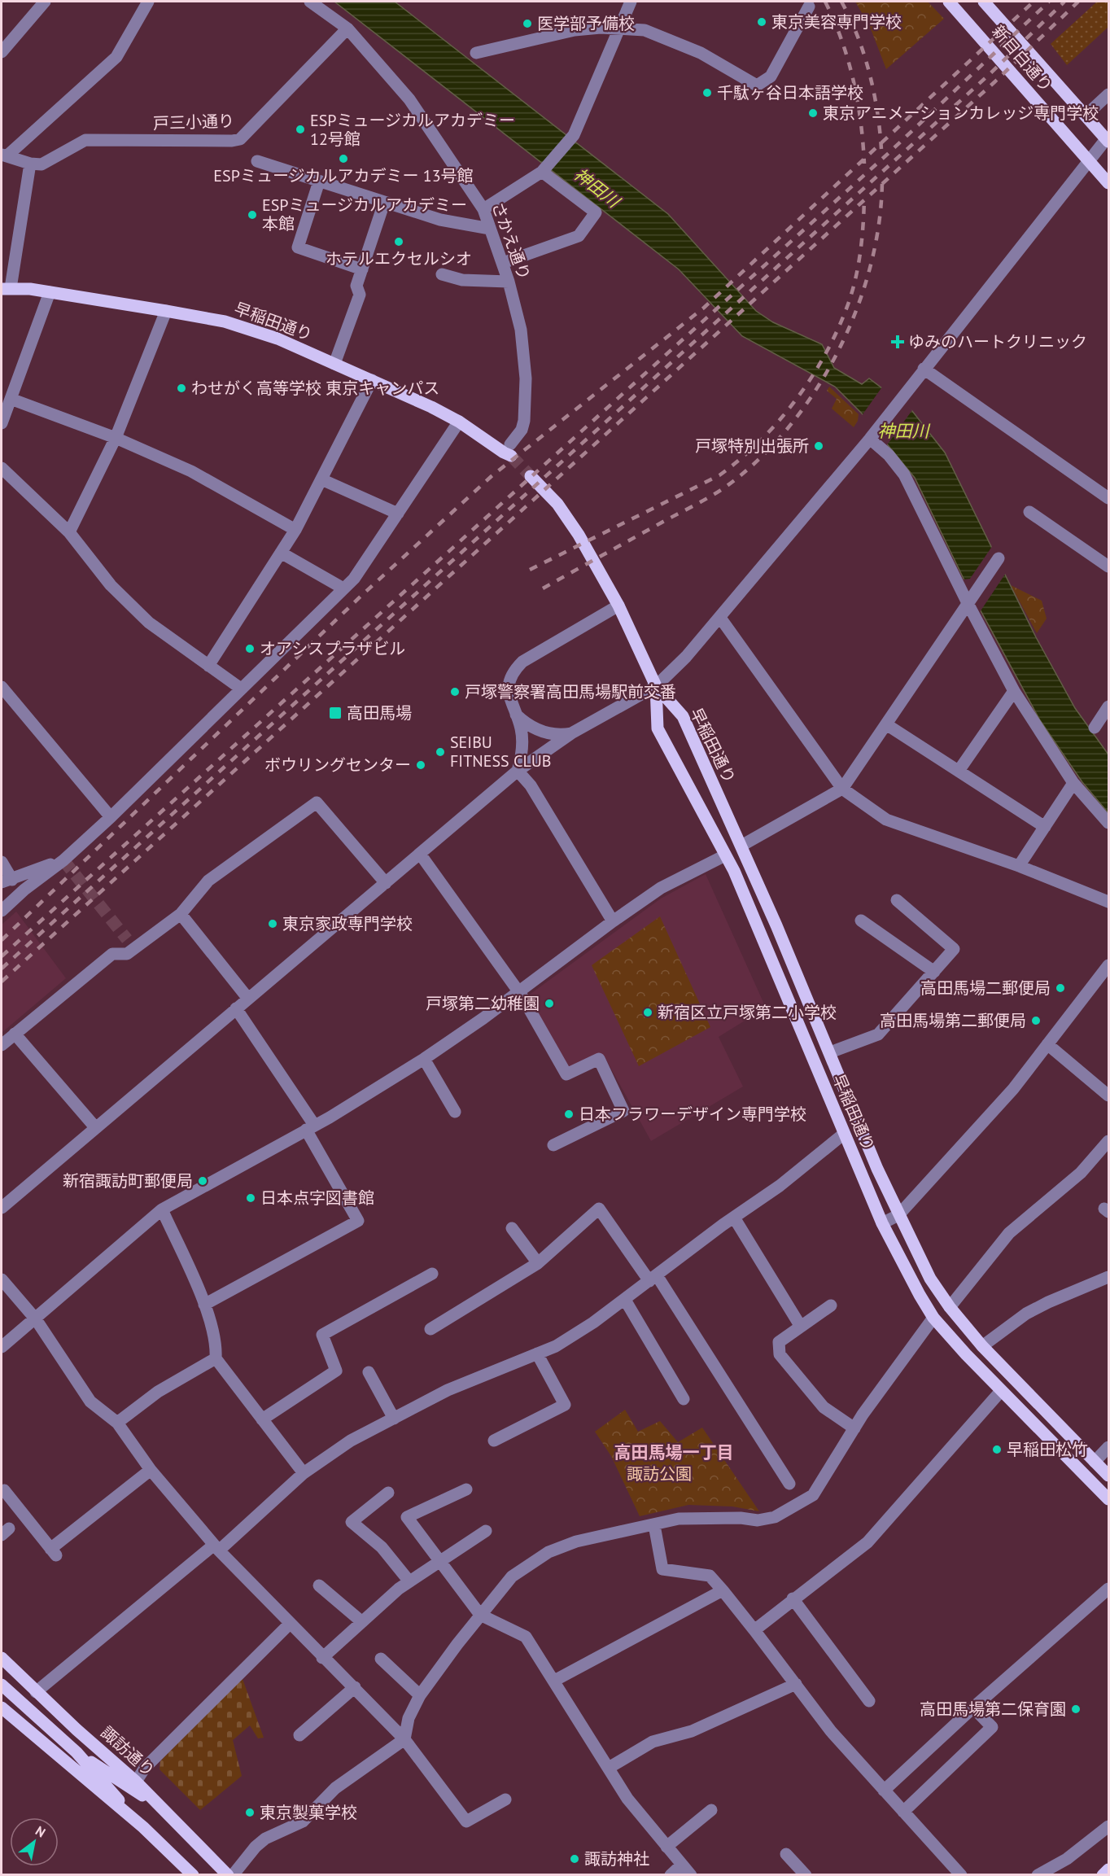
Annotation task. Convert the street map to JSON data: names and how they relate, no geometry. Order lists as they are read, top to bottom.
{
  "streets": {
    "main road": ["新目白通り", "早稲田通り", "諏訪通り"],
    "street": ["戸三小通り", "さかえ通り"]
  },
  "crossings": [
    ["戸三小通り", "さかえ通り"],
    ["さかえ通り", "早稲田通り"]
  ],
  "districts": ["高田馬場一丁目"],
  "water": ["神田川"],
  "parks": ["諏訪公園"],
  "places": {
    "other": [
      "東京美容専門学校",
      "医学部予備校",
      "千駄ヶ谷日本語学校",
      "東京アニメーションカレッジ専門学校",
      "ESPミュージカルアカデミー 12号館",
      "ESPミュージカルアカデミー 13号館",
      "ESPミュージカルアカデミー 本館",
      "ホテルエクセルシオ",
      "わせがく高等学校 東京キャンパス",
      "戸塚特別出張所",
      "オアシスプラザビル",
      "戸塚警察署高田馬場駅前交番",
      "SEIBU FITNESS CLUB",
      "ボウリングセンター",
      "東京家政専門学校",
      "高田馬場二郵便局",
      "戸塚第二幼稚園",
      "新宿区立戸塚第二小学校",
      "高田馬場第二郵便局",
      "日本フラワーデザイン専門学校",
      "新宿諏訪町郵便局",
      "日本点字図書館",
      "早稲田松竹",
      "高田馬場第二保育園",
      "東京製菓学校",
      "諏訪神社"
    ],
    "health": ["ゆみのハートクリニック"],
    "transit": ["高田馬場"]
  },
  "north": "top right"
}
